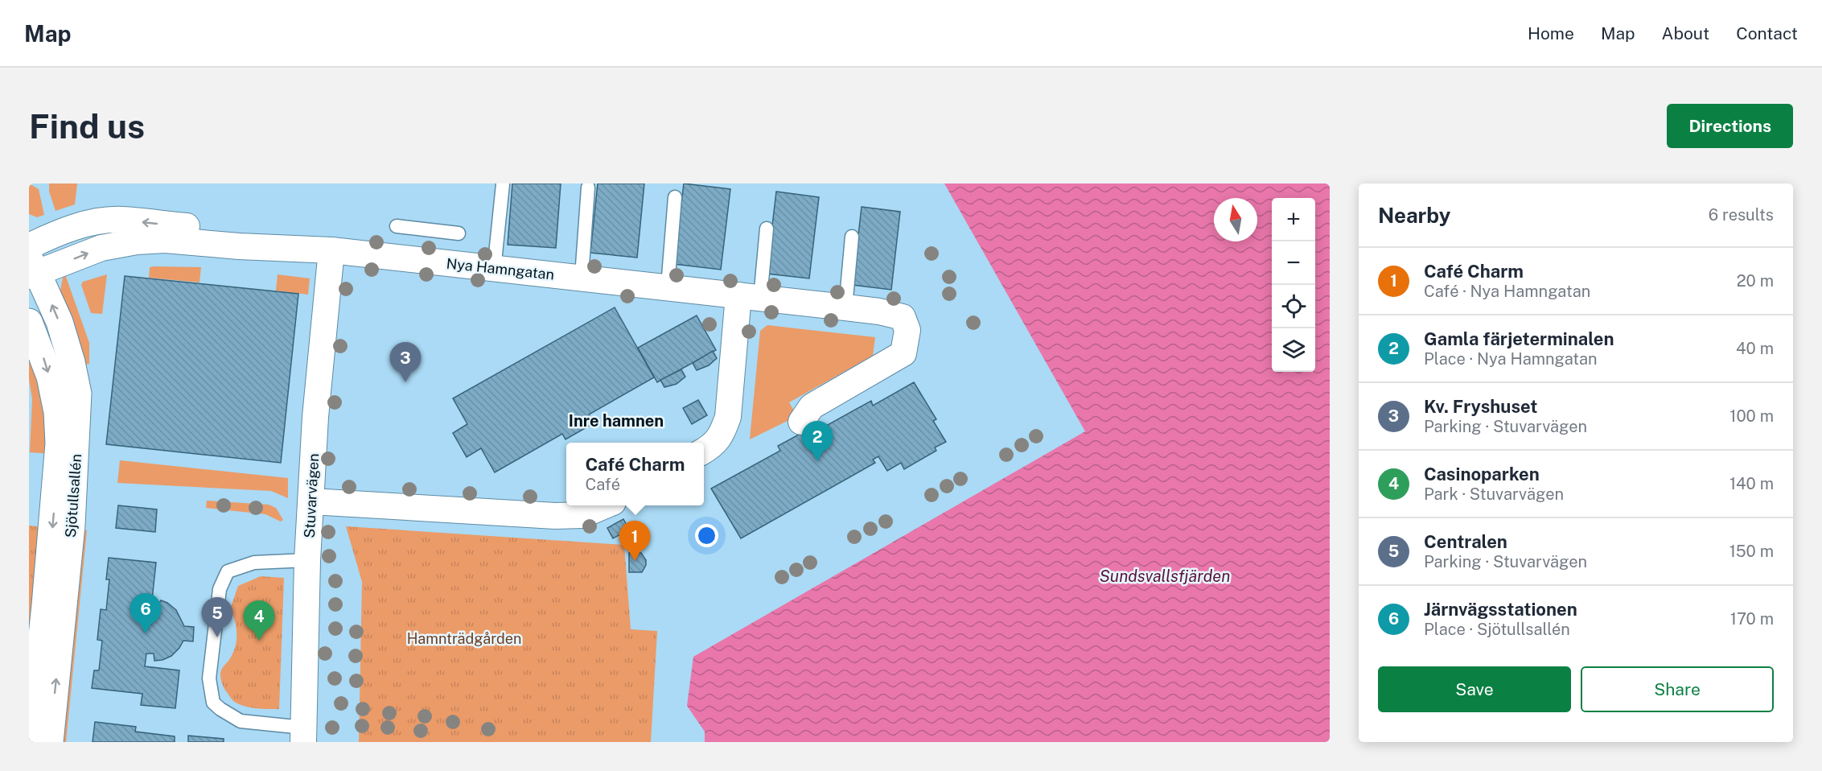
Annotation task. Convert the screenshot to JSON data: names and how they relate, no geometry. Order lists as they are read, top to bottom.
{
  "streets": {
    "main road": ["Sjötullsallén"],
    "street": ["Nya Hamngatan", "Stuvarvägen"]
  },
  "crossings": [
    ["Nya Hamngatan", "Sjötullsallén"],
    ["Nya Hamngatan", "Stuvarvägen"]
  ],
  "districts": ["Inre hamnen"],
  "water": ["Sundsvallsfjärden"],
  "parks": ["Hamnträdgården"],
  "north": "top",
  "page": {
    "header": "Map",
    "nav": [
      "Home",
      "Map",
      "About",
      "Contact"
    ],
    "buttons": [
      "Directions",
      ["Save", "Share"]
    ],
    "title": "Find us",
    "heading": ["Nearby", "6 results"],
    "map_buttons": ["+", "−"],
    "list": [
      {
        "mark": "1",
        "name": "Café Charm",
        "note": "Café · Nya Hamngatan",
        "value": "20 m"
      },
      {
        "mark": "2",
        "name": "Gamla färjeterminalen",
        "note": "Place · Nya Hamngatan",
        "value": "40 m"
      },
      {
        "mark": "3",
        "name": "Kv. Fryshuset",
        "note": "Parking · Stuvarvägen",
        "value": "100 m"
      },
      {
        "mark": "4",
        "name": "Casinoparken",
        "note": "Park · Stuvarvägen",
        "value": "140 m"
      },
      {
        "mark": "5",
        "name": "Centralen",
        "note": "Parking · Stuvarvägen",
        "value": "150 m"
      },
      {
        "mark": "6",
        "name": "Järnvägsstationen",
        "note": "Place · Sjötullsallén",
        "value": "170 m"
      }
    ],
    "pins": [
      "3",
      "2",
      "1",
      "6",
      "5",
      "4"
    ],
    "popup": ["Café Charm", "Café"]
  }
}
